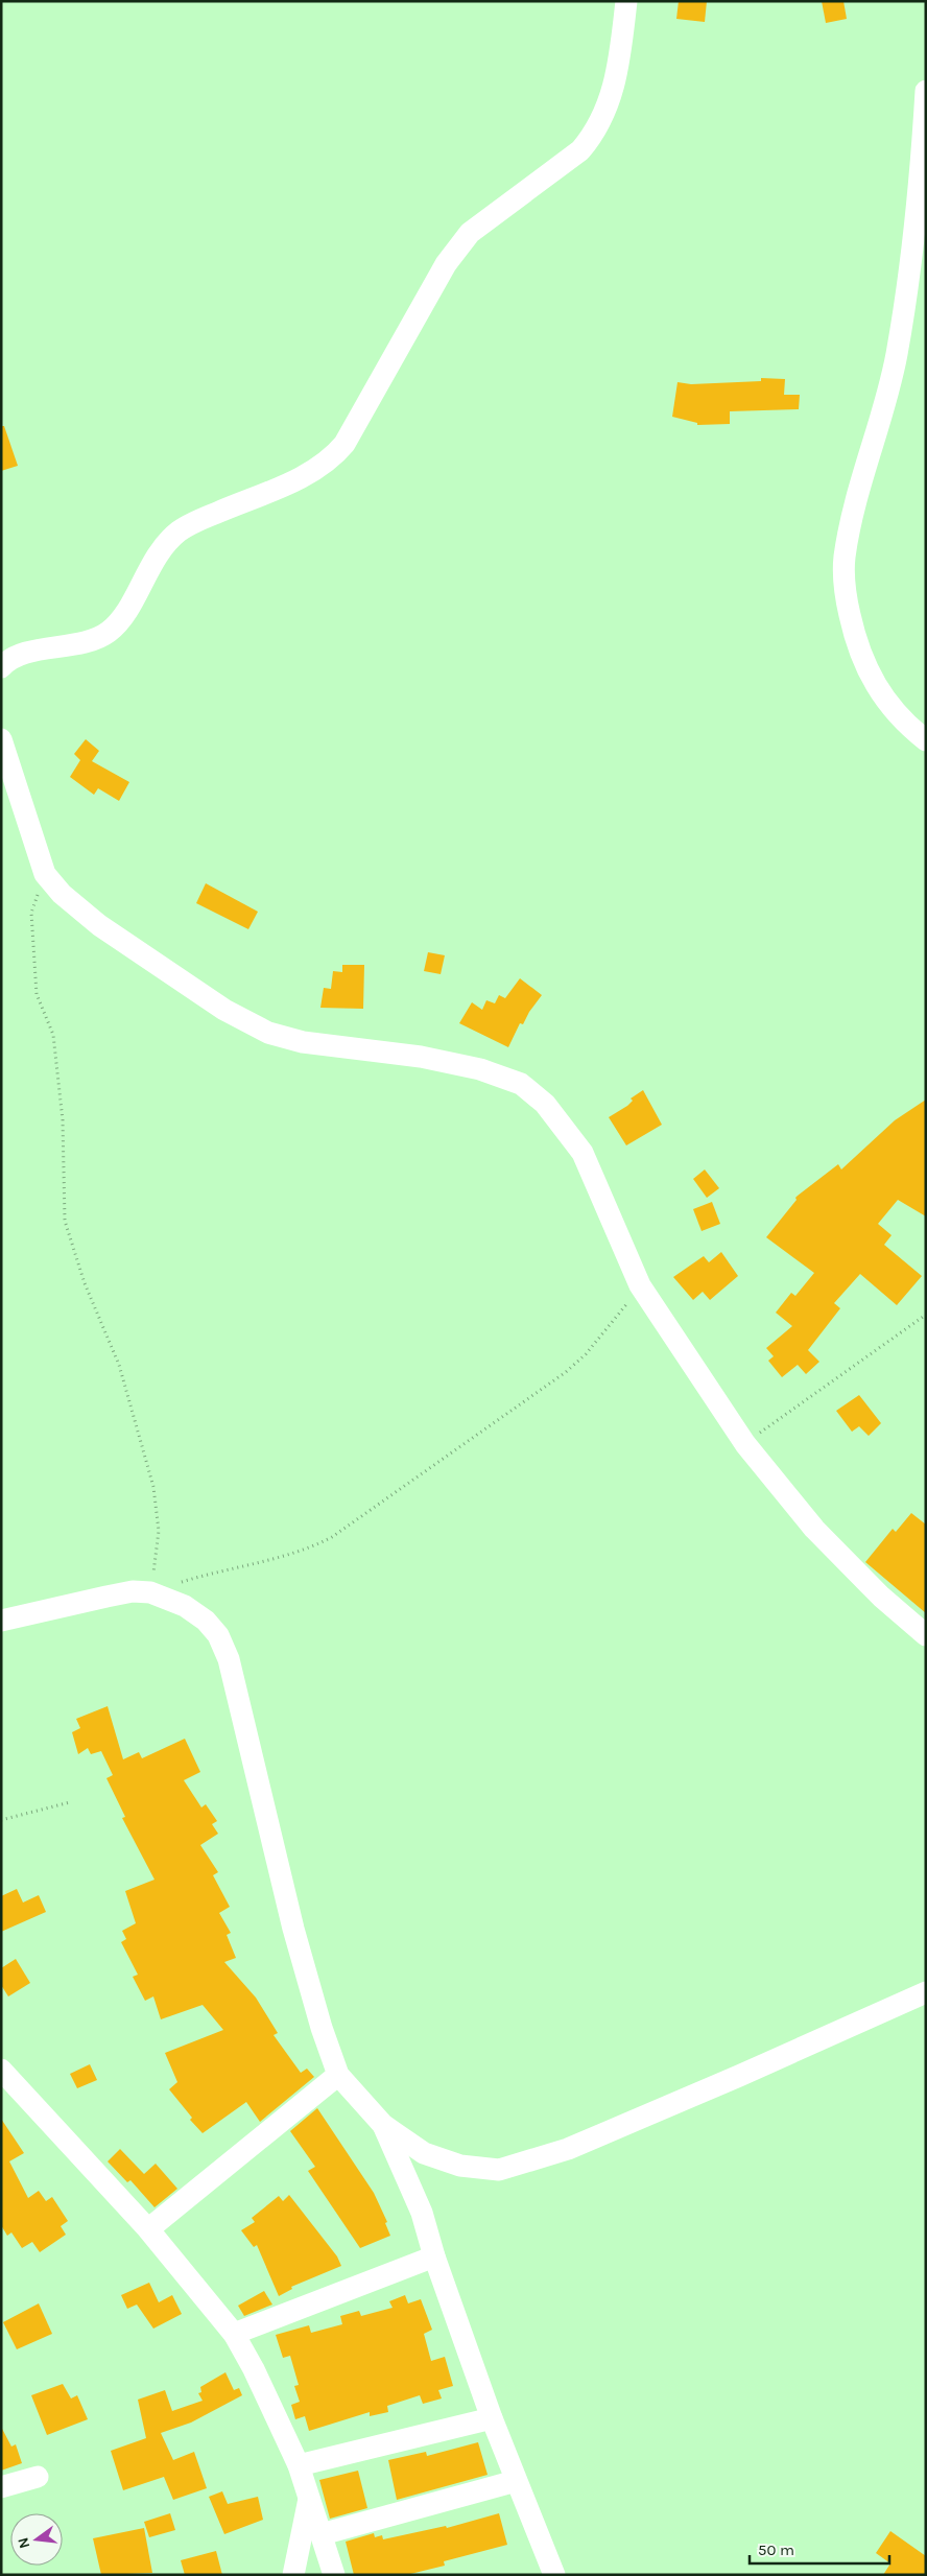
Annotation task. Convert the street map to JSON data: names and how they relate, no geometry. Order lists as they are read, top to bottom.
{
  "scale_bar": "50 m",
  "north": "left"
}
